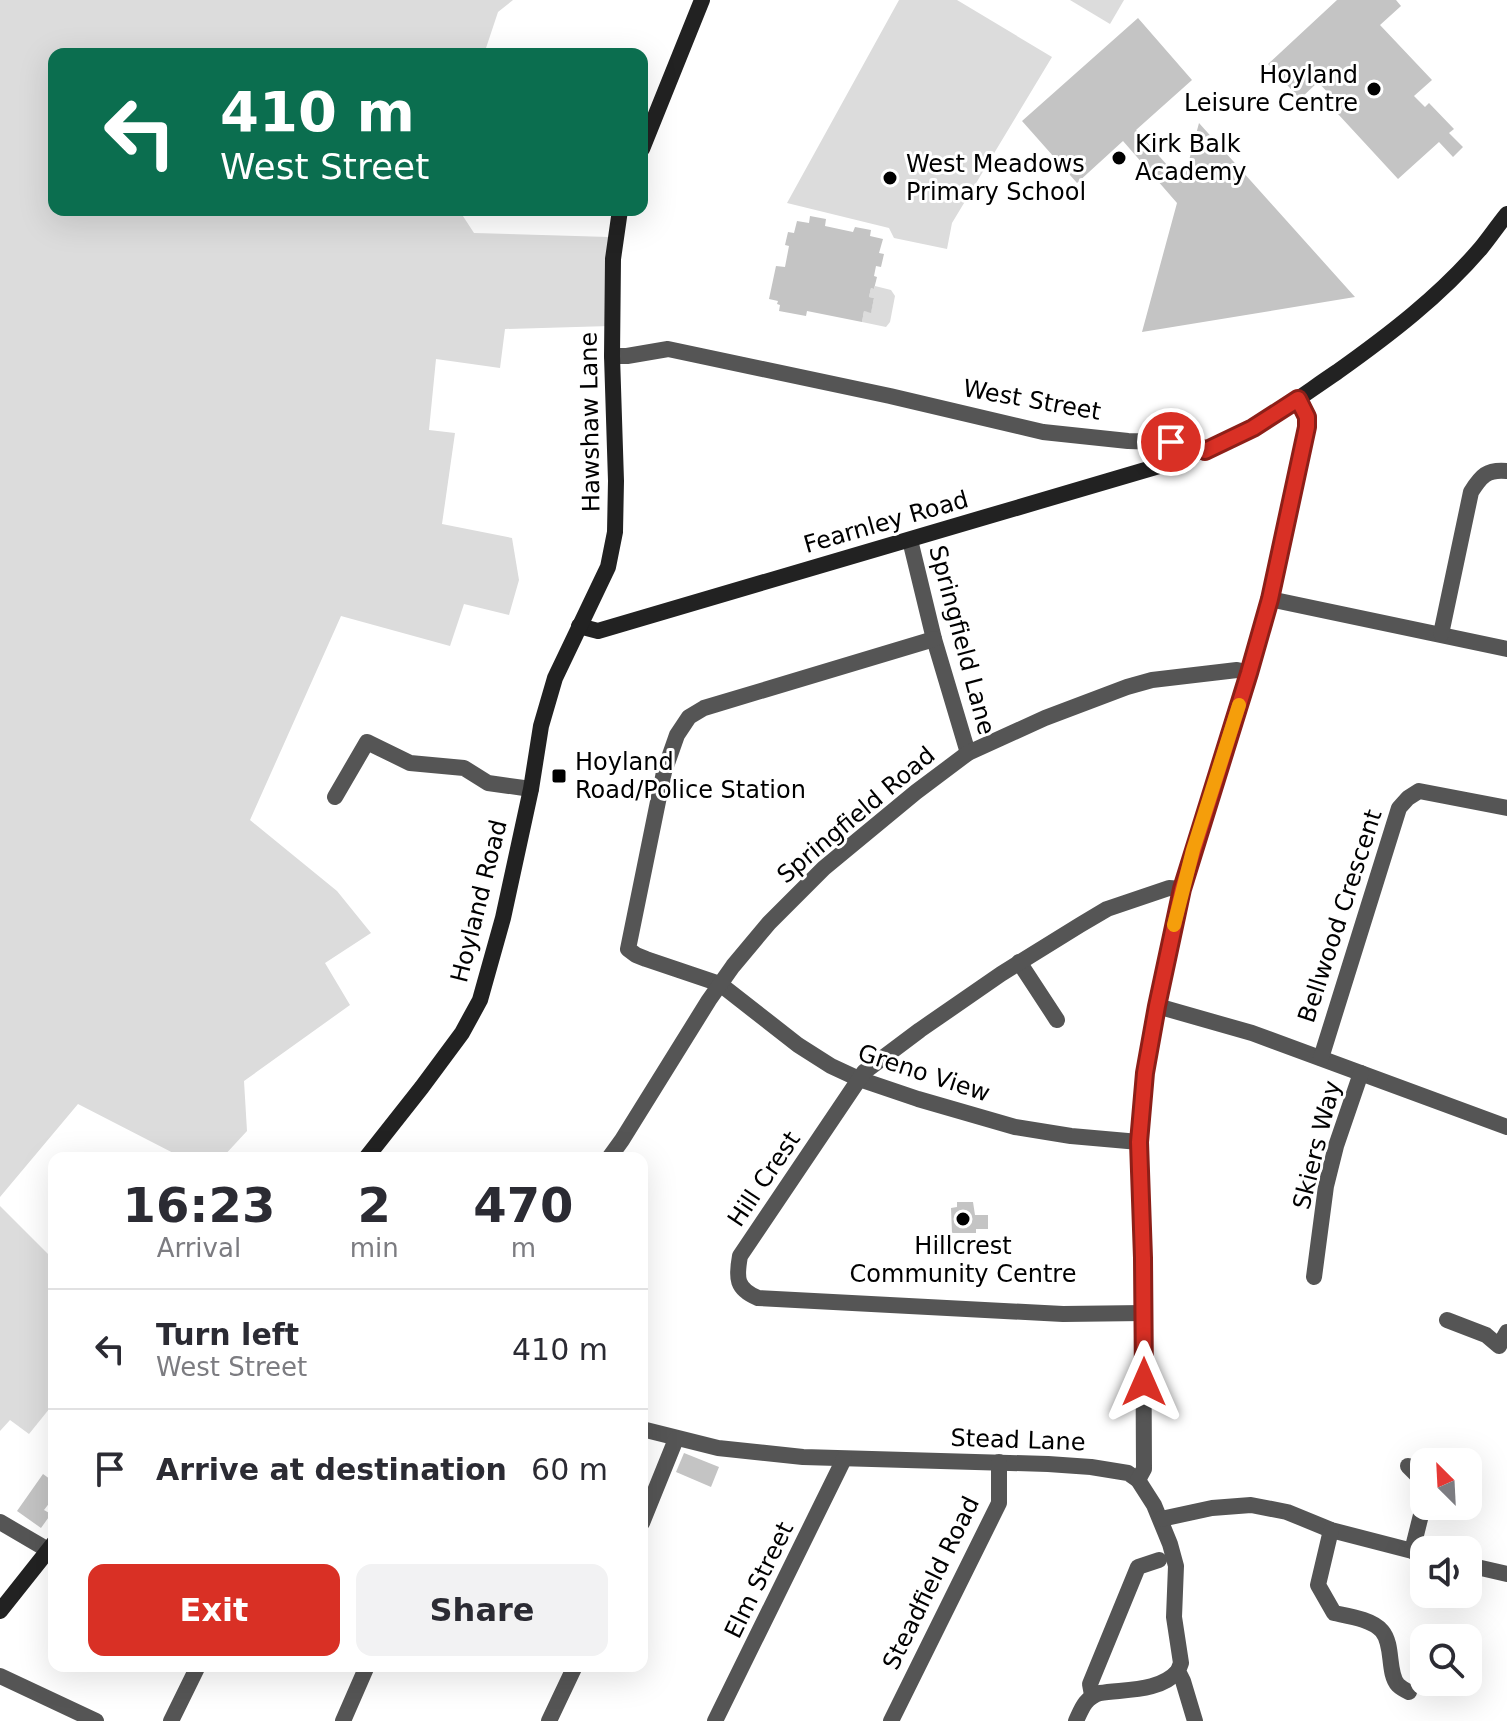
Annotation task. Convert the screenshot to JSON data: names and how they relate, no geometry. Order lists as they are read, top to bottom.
{
  "streets": {
    "main road": ["Hawshaw Lane", "Fearnley Road", "Hoyland Road"],
    "street": [
      "West Street",
      "Springfield Lane",
      "Springfield Road",
      "Bellwood Crescent",
      "Greno View",
      "Skiers Way",
      "Hill Crest",
      "Stead Lane",
      "Elm Street",
      "Steadfield Road"
    ]
  },
  "crossings": [
    ["West Street", "Hawshaw Lane"],
    ["West Street", "Fearnley Road"],
    ["Hawshaw Lane", "Fearnley Road"],
    ["Hawshaw Lane", "Hoyland Road"],
    ["Fearnley Road", "Springfield Lane"],
    ["Fearnley Road", "Hoyland Road"],
    ["Springfield Lane", "Springfield Road"],
    ["Springfield Lane", "Greno View"],
    ["Springfield Road", "Greno View"],
    ["Greno View", "Hill Crest"],
    ["Stead Lane", "Elm Street"],
    ["Stead Lane", "Steadfield Road"]
  ],
  "places": {
    "other": [
      "Hoyland Leisure Centre",
      "Kirk Balk Academy",
      "West Meadows Primary School",
      "Hillcrest Community Centre"
    ],
    "transit": ["Hoyland Road/Police Station"]
  },
  "north": "top left",
  "page": {
    "turn": ["410 m", "West Street"],
    "eta": [
      "16:23",
      "Arrival",
      "2",
      "min",
      "470",
      "m"
    ],
    "list": [
      {
        "name": "Turn left",
        "note": "West Street",
        "value": "410 m"
      },
      {
        "name": "Arrive at destination",
        "value": "60 m"
      }
    ],
    "buttons": ["Exit", "Share"]
  }
}
